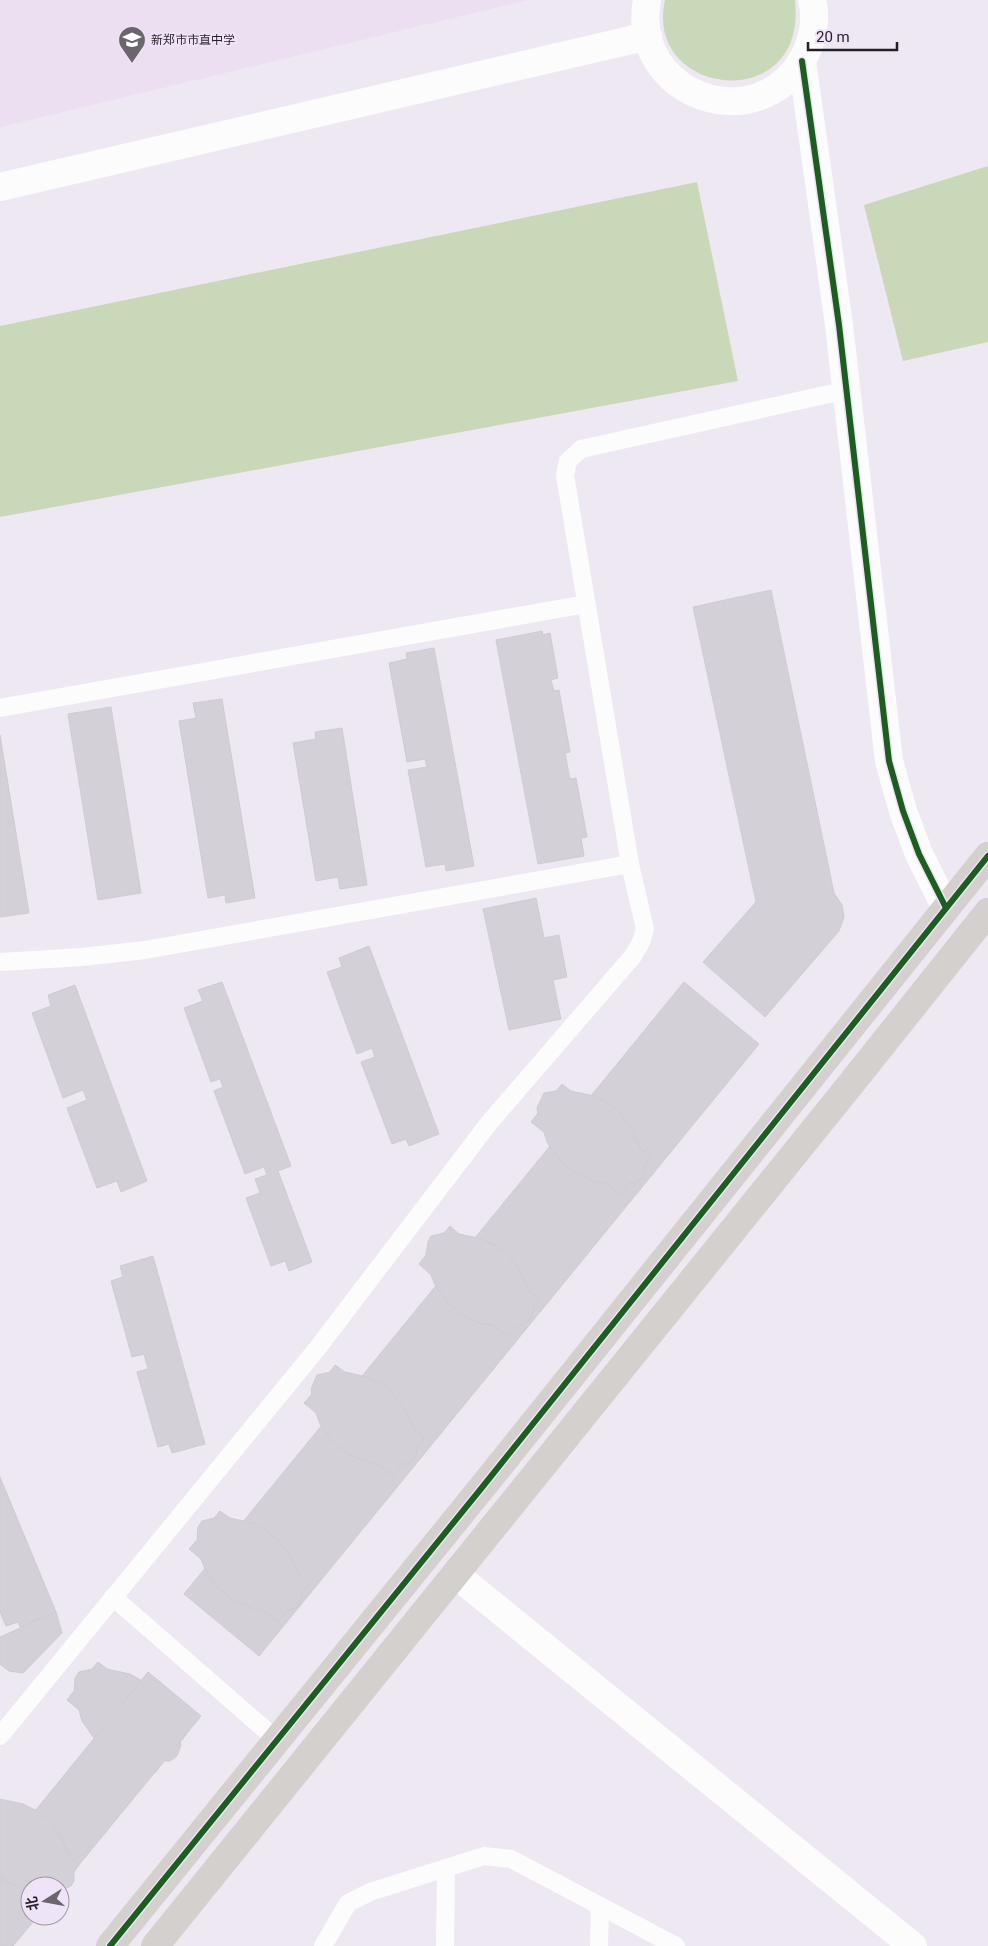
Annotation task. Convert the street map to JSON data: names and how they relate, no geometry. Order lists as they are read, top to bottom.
{
  "places": {
    "school or university": ["新郑市市直中学"]
  },
  "scale_bar": "20 m",
  "north": "left"
}
